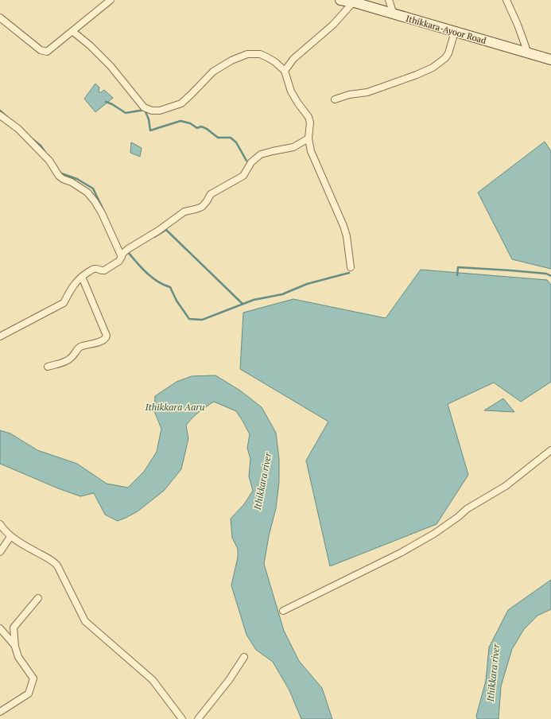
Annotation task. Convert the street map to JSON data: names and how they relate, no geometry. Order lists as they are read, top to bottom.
{
  "streets": {
    "main road": ["Ithikkara-Ayoor Road"]
  },
  "water": ["Ithikkara Aaru", "Ithikkara river"]
}
